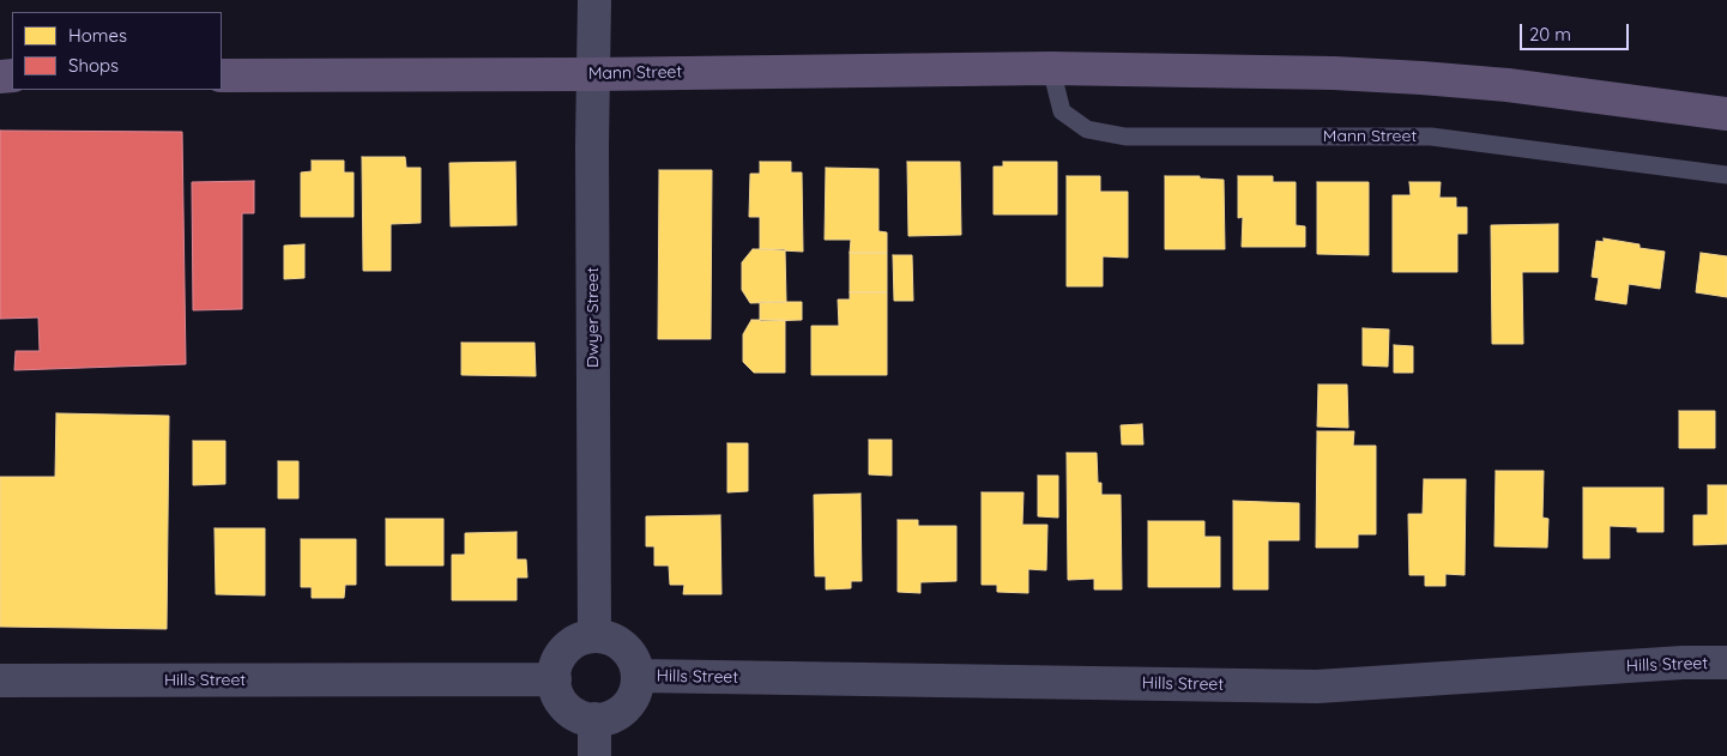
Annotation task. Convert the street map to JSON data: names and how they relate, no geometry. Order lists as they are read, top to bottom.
{
  "streets": {
    "main road": ["Mann Street"],
    "street": ["Dwyer Street", "Hills Street"]
  },
  "crossings": [
    ["Mann Street", "Dwyer Street"],
    ["Dwyer Street", "Hills Street"]
  ],
  "legend": ["Homes", "Shops"],
  "scale_bar": "20 m"
}
